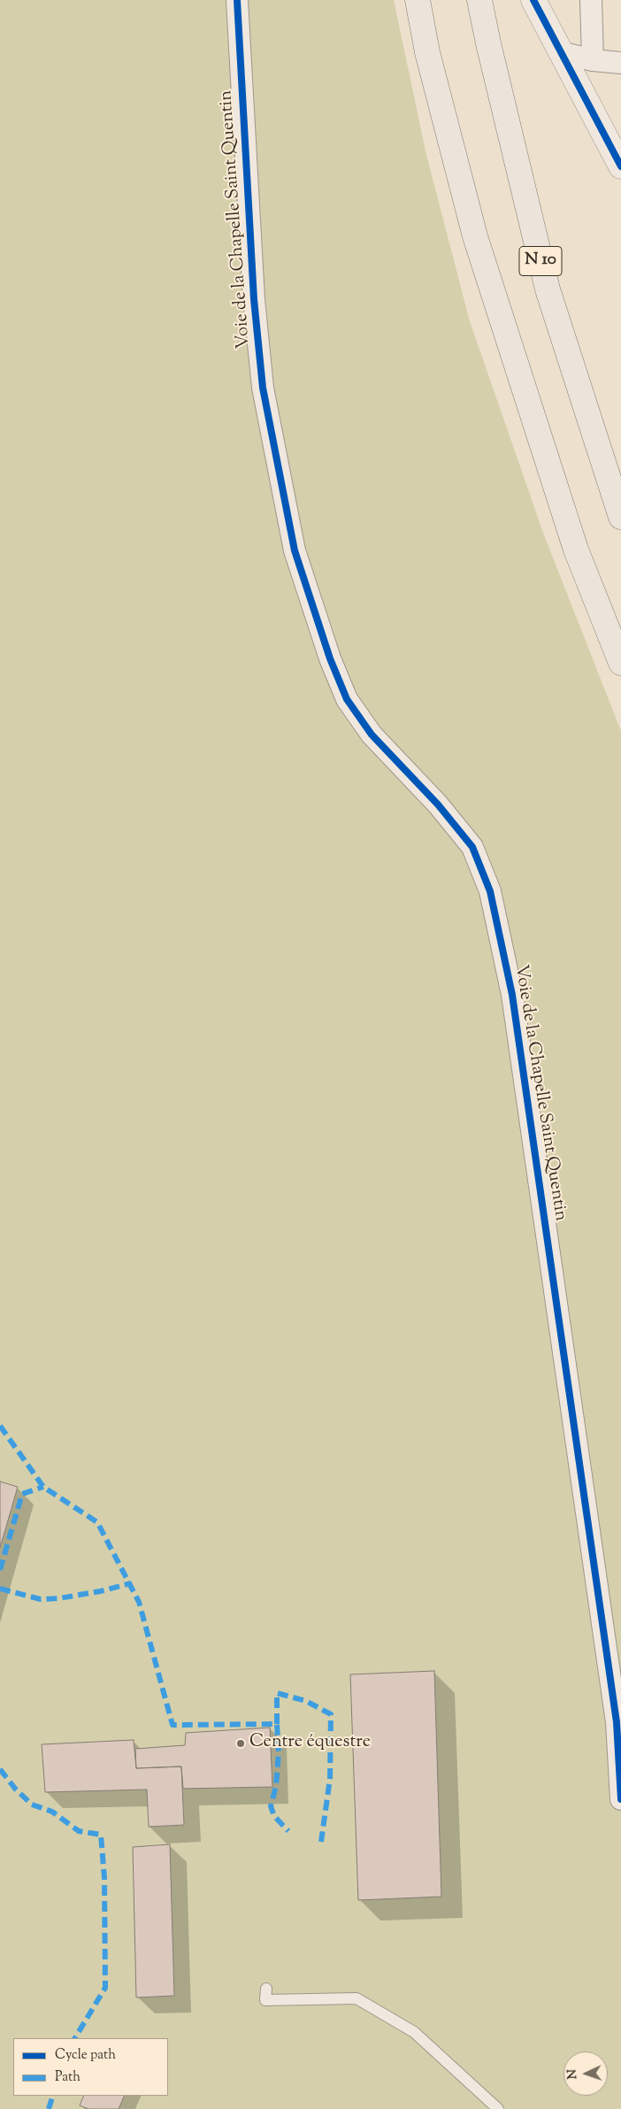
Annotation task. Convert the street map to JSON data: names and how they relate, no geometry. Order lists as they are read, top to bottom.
{
  "streets": {
    "main road": ["N 10"],
    "street": ["Voie de la Chapelle Saint Quentin"]
  },
  "places": ["Centre équestre"],
  "legend": ["Cycle path", "Path"],
  "north": "left"
}
